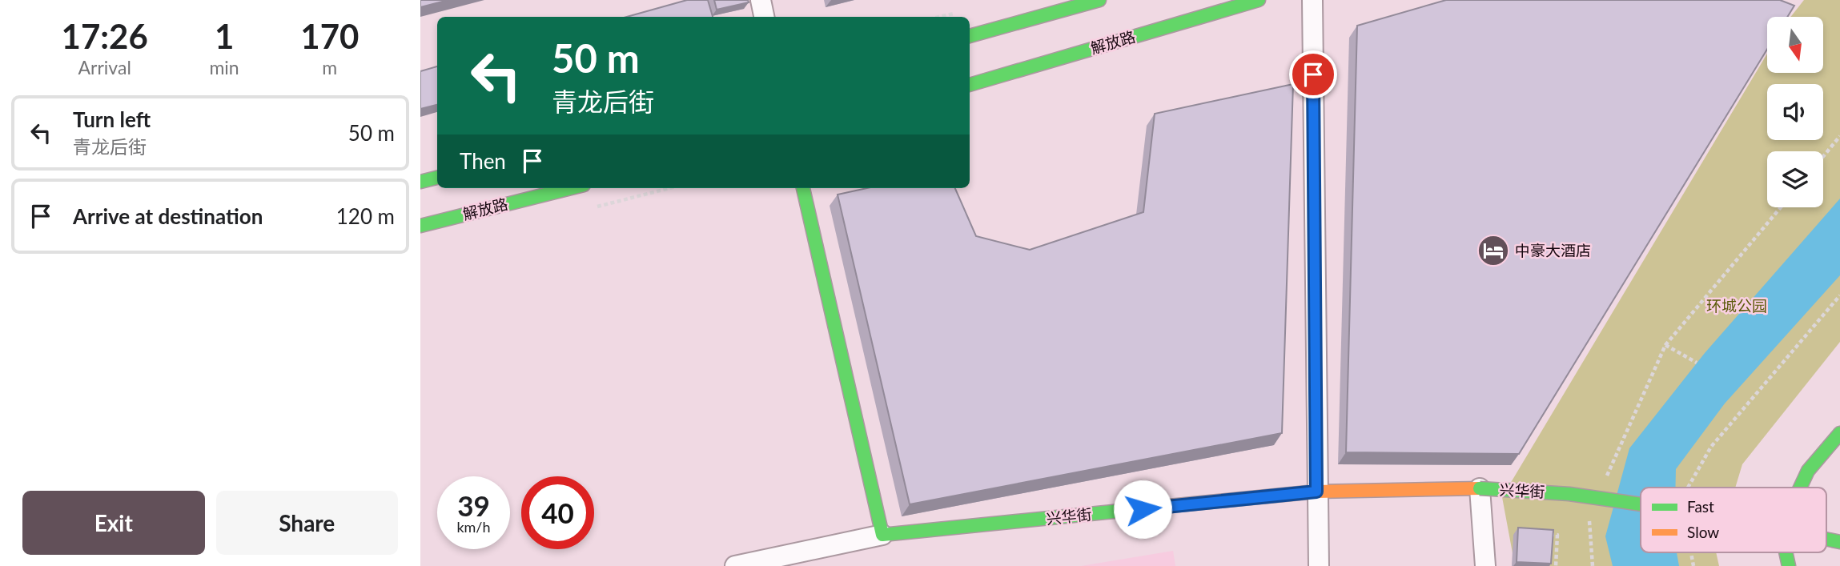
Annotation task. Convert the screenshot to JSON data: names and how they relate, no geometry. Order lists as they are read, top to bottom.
{
  "streets": {
    "street": ["解放路", "兴华街"]
  },
  "parks": ["环城公园"],
  "places": {
    "hotel": ["中豪大酒店"]
  },
  "legend": ["Fast", "Slow"],
  "north": "bottom",
  "page": {
    "eta": [
      "17:26",
      "Arrival",
      "1",
      "min",
      "170",
      "m"
    ],
    "turn": ["50 m", "青龙后街"],
    "list": [
      {
        "name": "Turn left",
        "note": "青龙后街",
        "value": "50 m"
      },
      {
        "name": "Arrive at destination",
        "value": "120 m"
      }
    ],
    "then": "Then",
    "speed": "39 km/h",
    "limit": "40",
    "buttons": ["Exit", "Share"]
  }
}
